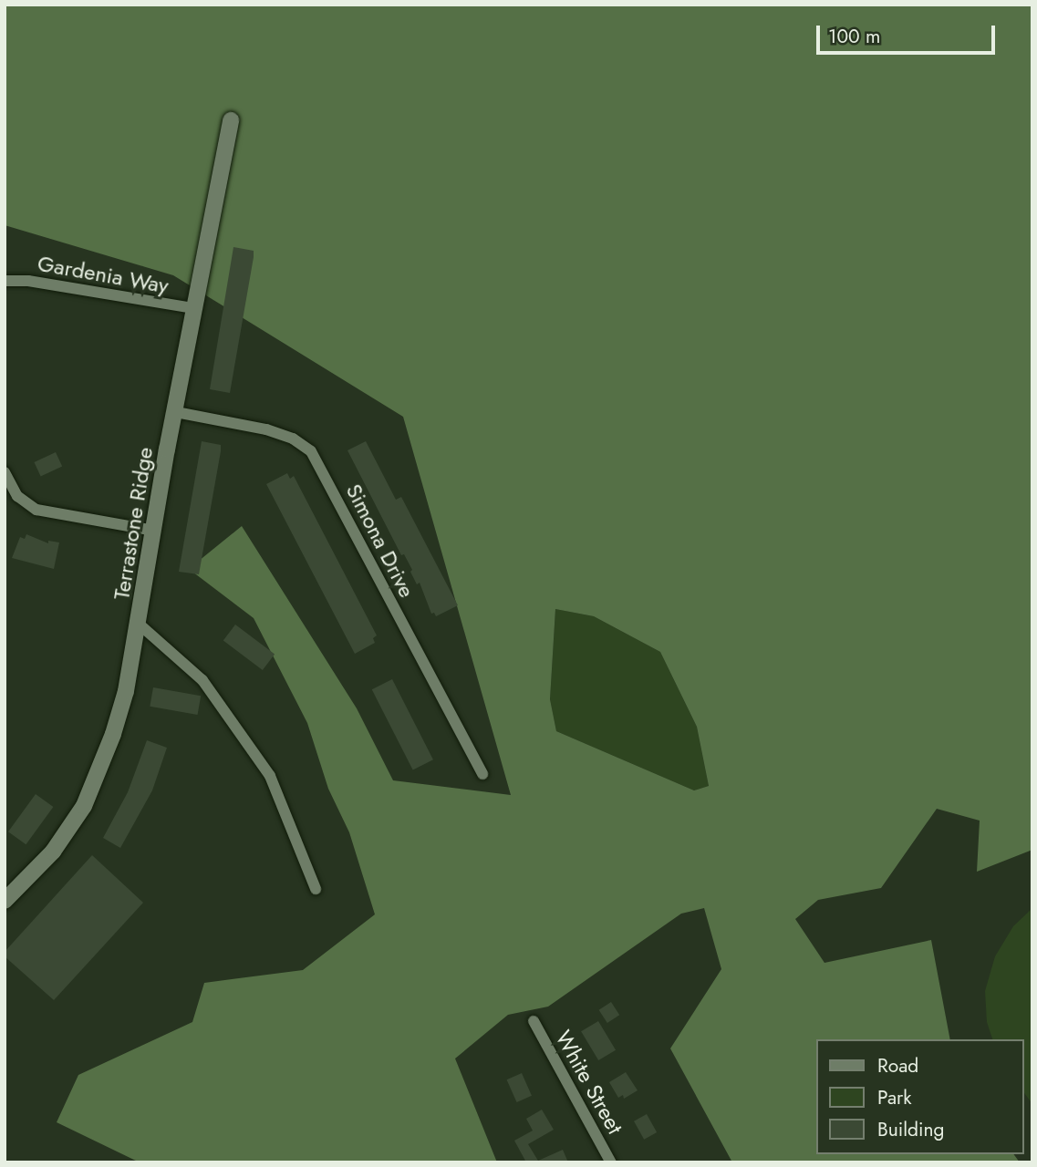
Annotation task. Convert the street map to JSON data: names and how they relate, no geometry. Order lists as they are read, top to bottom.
{
  "streets": {
    "street": [
      "Gardenia Way",
      "Terrastone Ridge",
      "Simona Drive",
      "White Street"
    ]
  },
  "crossings": [
    ["Gardenia Way", "Terrastone Ridge"],
    ["Terrastone Ridge", "Simona Drive"]
  ],
  "legend": ["Road", "Park", "Building"],
  "scale_bar": "100 m"
}
